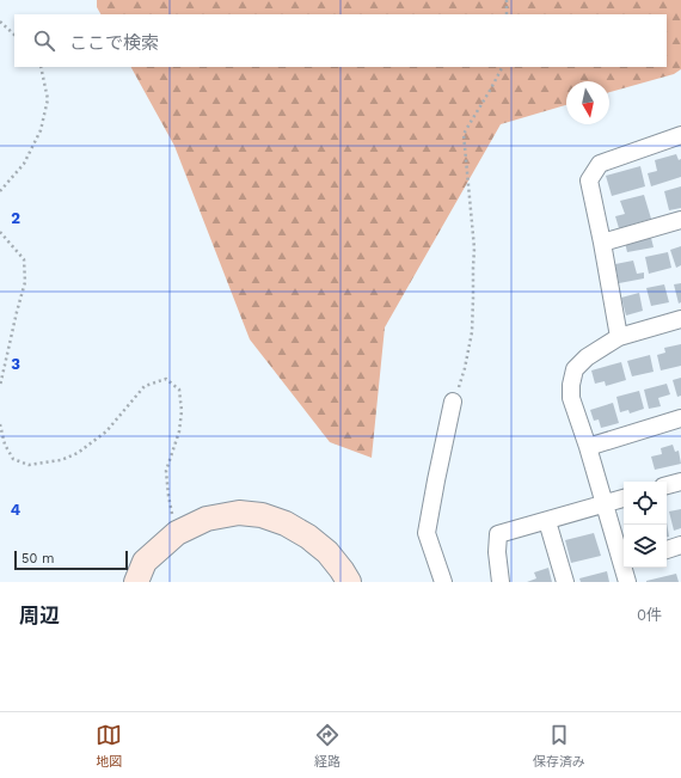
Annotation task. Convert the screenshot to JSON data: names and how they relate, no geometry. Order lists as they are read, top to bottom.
{
  "scale_bar": "50 m",
  "north": "bottom",
  "page": {
    "search": "ここで検索",
    "scale": "50 m",
    "heading": ["周辺", "0件"],
    "nav": ["地図", "経路", "保存済み"]
  },
  "grid": {
    "rows": ["2", "3", "4"]
  }
}
